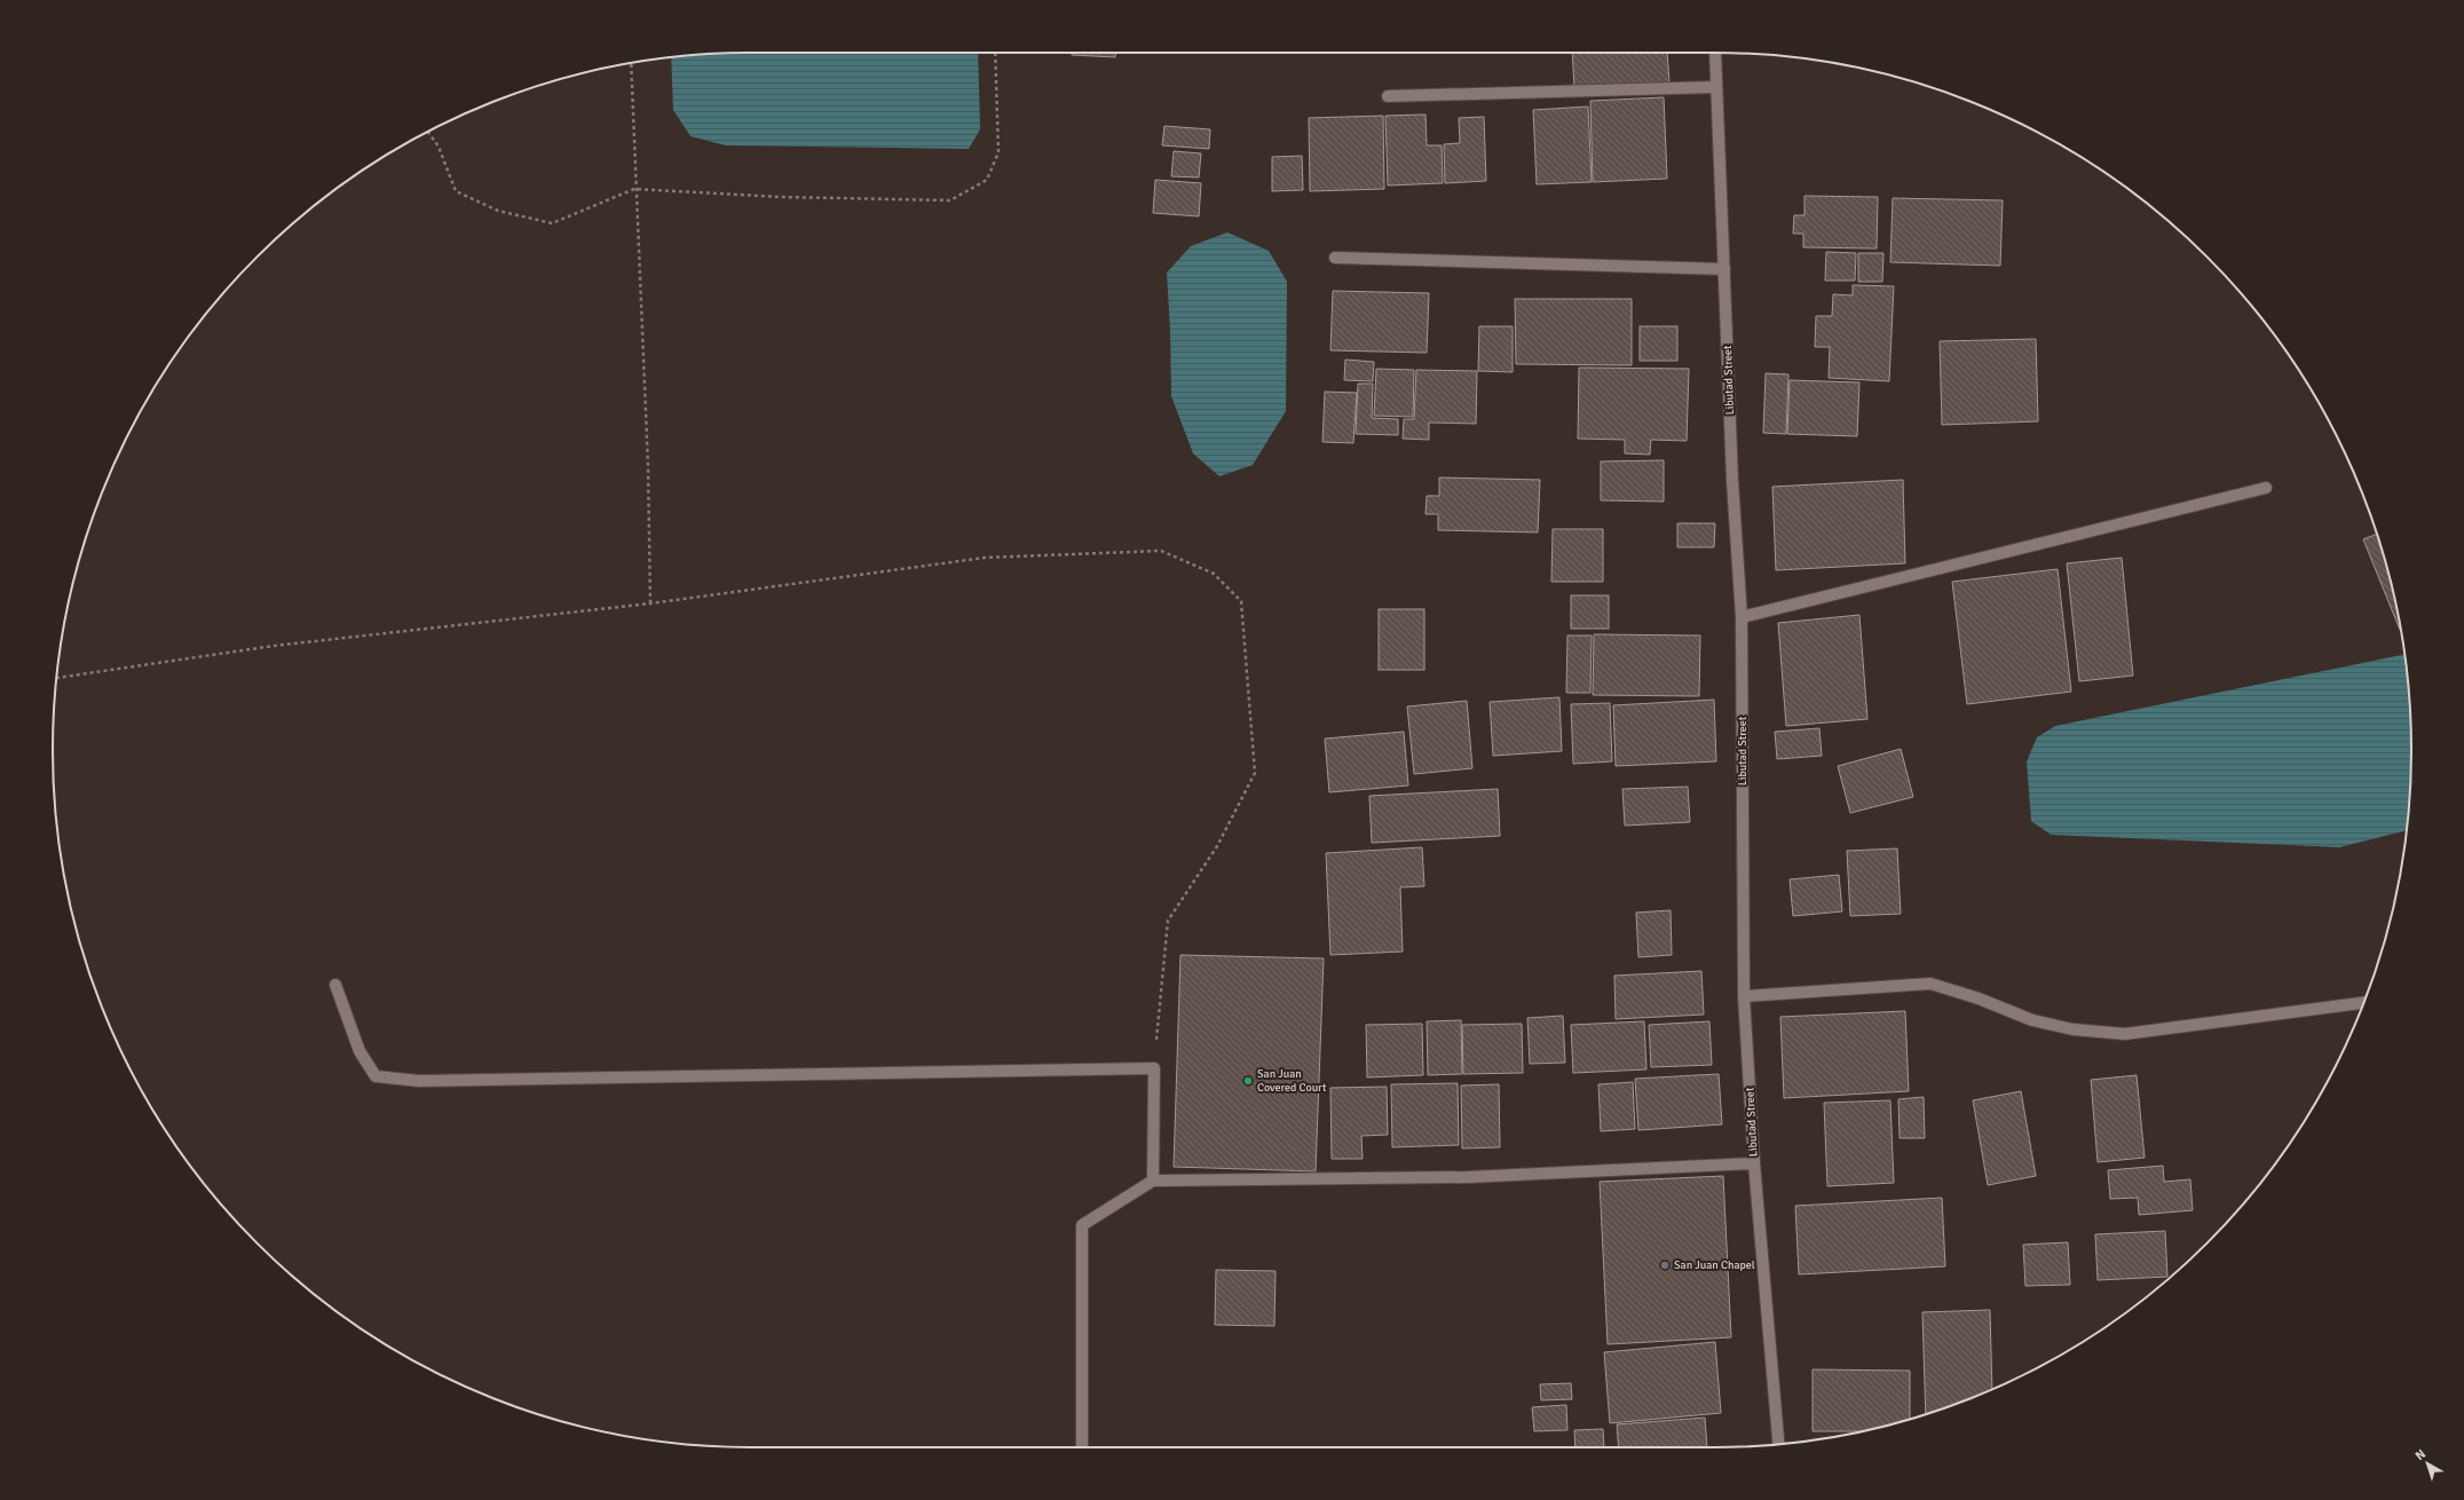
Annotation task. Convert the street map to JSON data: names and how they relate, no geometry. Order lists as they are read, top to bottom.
{
  "streets": {
    "street": ["Libutad Street"]
  },
  "places": ["San Juan Covered Court", "San Juan Chapel"],
  "north": "top left"
}
